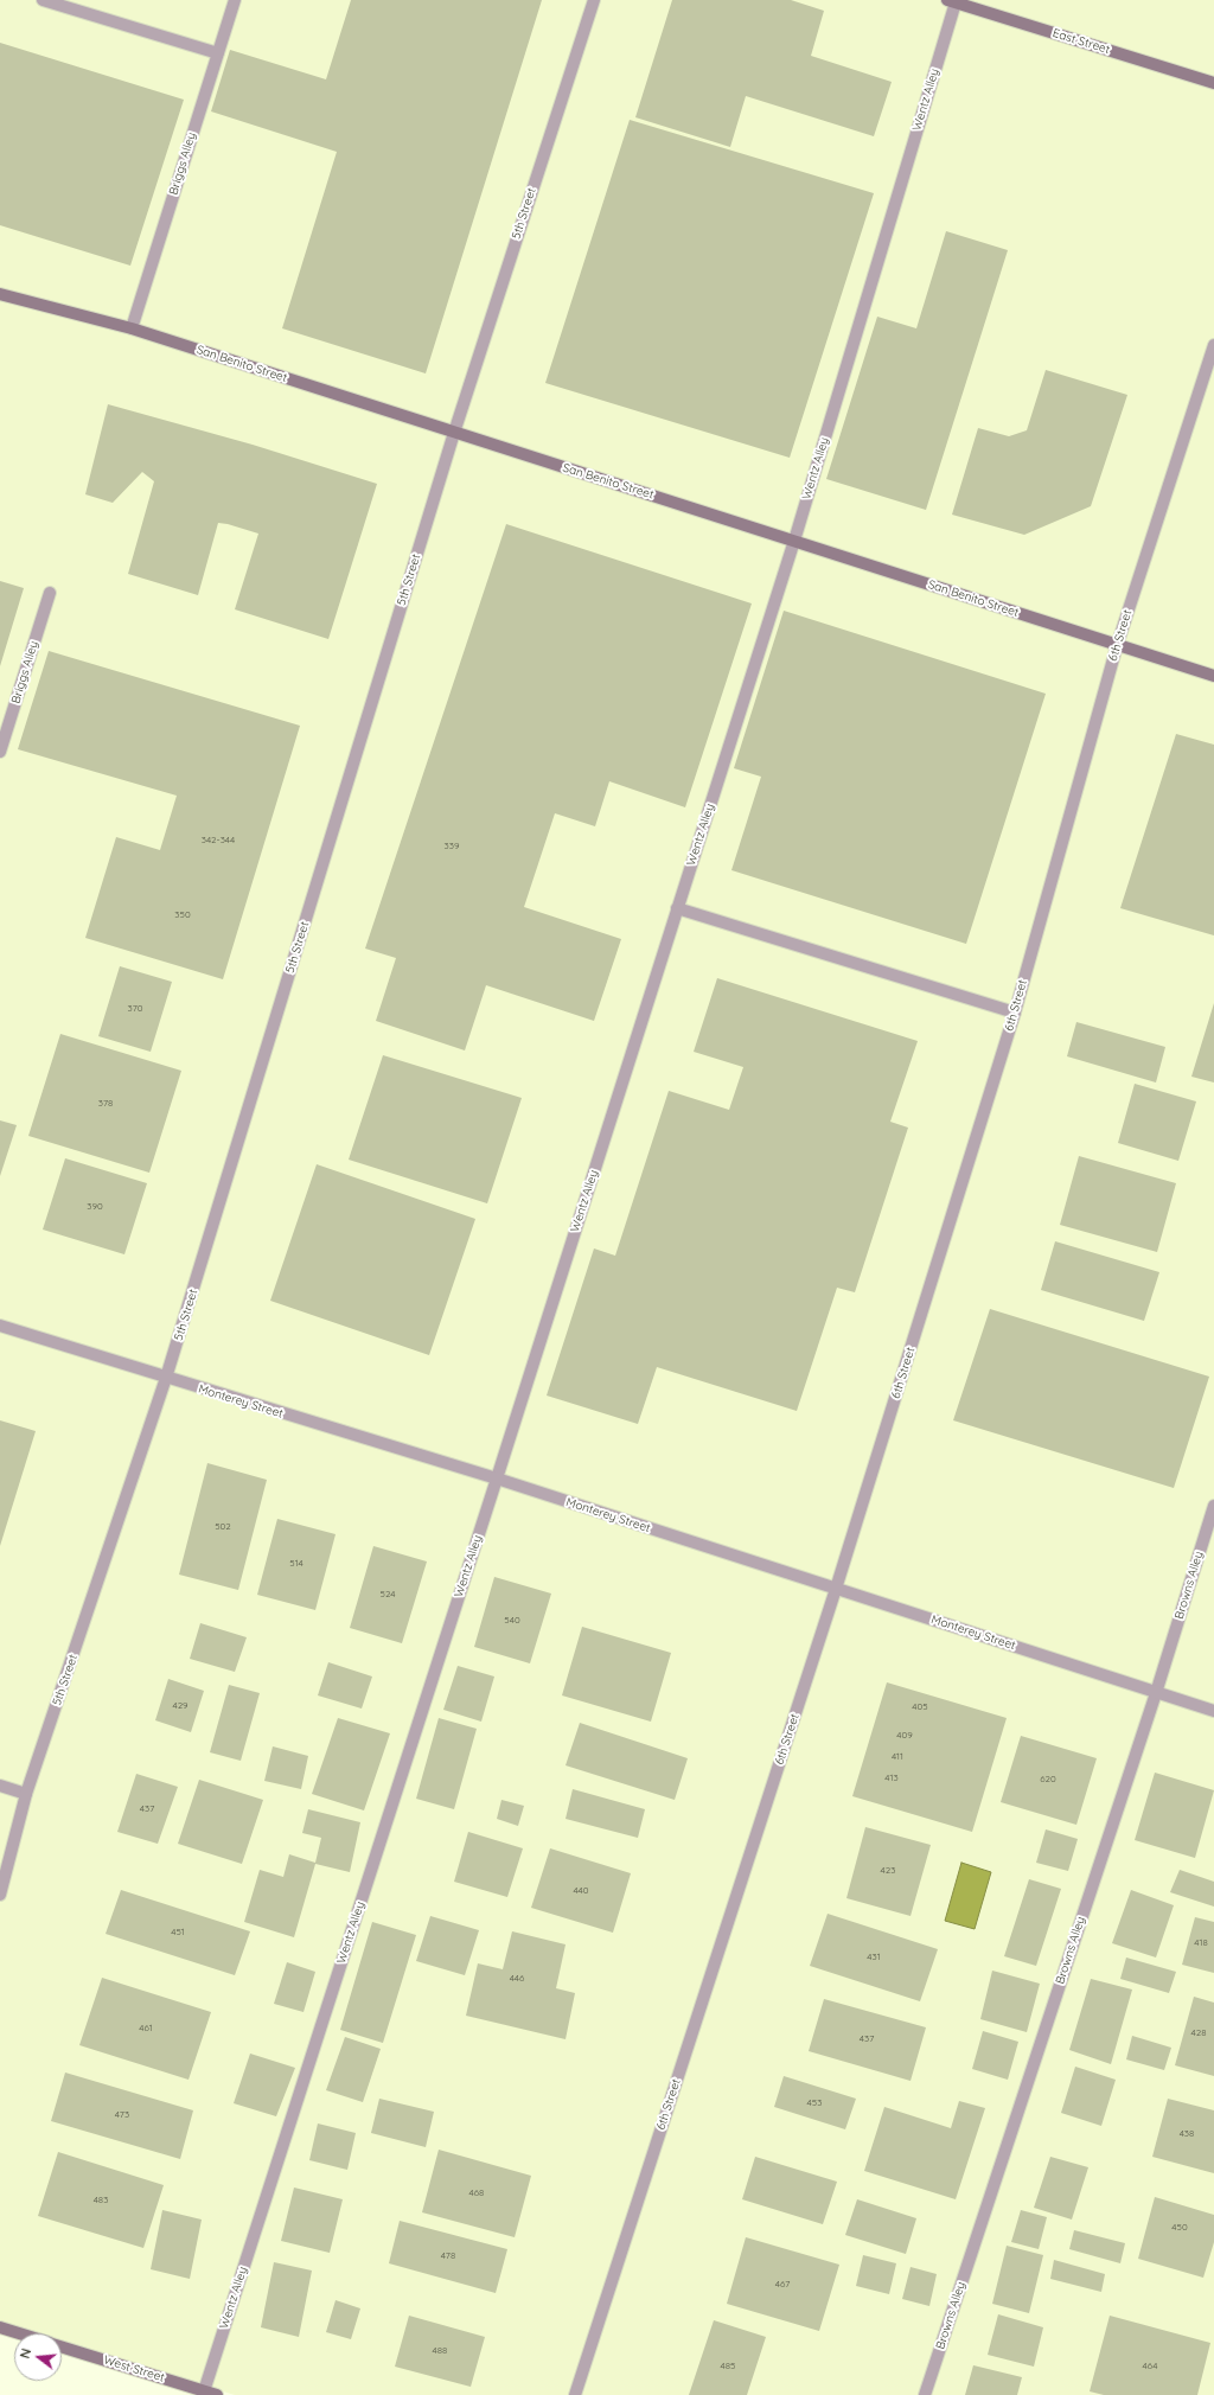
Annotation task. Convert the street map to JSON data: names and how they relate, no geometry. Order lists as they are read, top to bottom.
{
  "streets": {
    "main road": ["East Street", "San Benito Street", "West Street"],
    "street": [
      "Wentz Alley",
      "Briggs Alley",
      "5th Street",
      "6th Street",
      "Monterey Street",
      "Browns Alley"
    ]
  },
  "crossings": [
    ["East Street", "Wentz Alley"],
    ["Wentz Alley", "San Benito Street"],
    ["Wentz Alley", "Monterey Street"],
    ["Wentz Alley", "West Street"],
    ["Briggs Alley", "San Benito Street"],
    ["5th Street", "San Benito Street"],
    ["5th Street", "Monterey Street"],
    ["San Benito Street", "6th Street"],
    ["6th Street", "Monterey Street"],
    ["Monterey Street", "Browns Alley"]
  ],
  "house_numbers": [
    "342-344",
    "339",
    "350",
    "370",
    "378",
    "390",
    "502",
    "514",
    "524",
    "540",
    "429",
    "405",
    "409",
    "411",
    "413",
    "620",
    "437",
    "423",
    "440",
    "451",
    "418",
    "431",
    "446",
    "461",
    "428",
    "437",
    "453",
    "473",
    "438",
    "468",
    "483",
    "450",
    "478",
    "467",
    "488",
    "485",
    "464"
  ],
  "north": "left"
}
